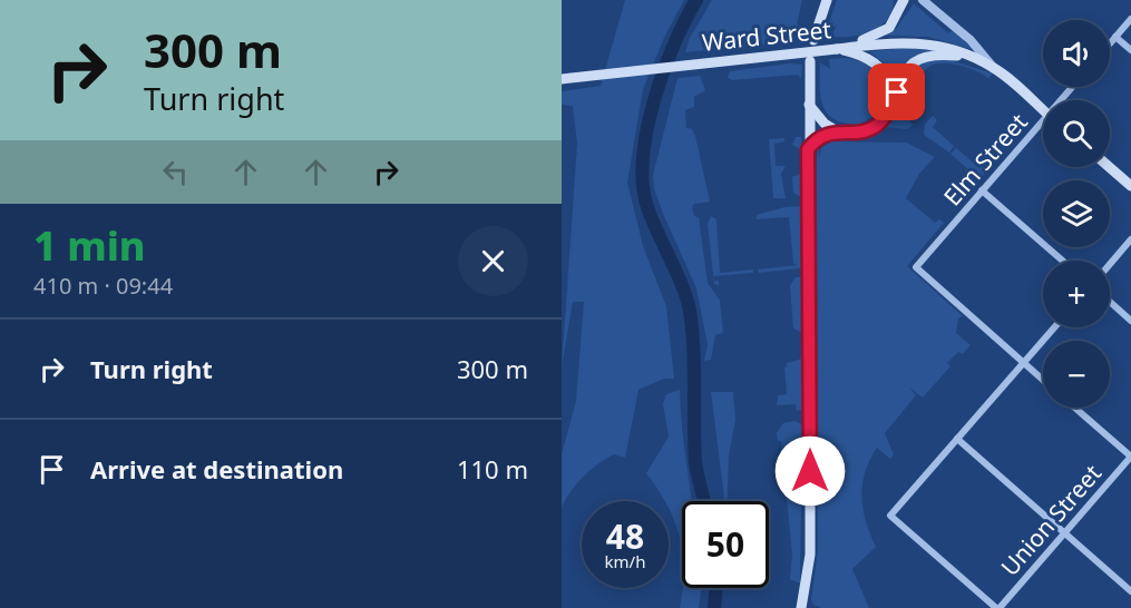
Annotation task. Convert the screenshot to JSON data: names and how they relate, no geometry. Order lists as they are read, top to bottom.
{
  "streets": {
    "main road": ["Ward Street"],
    "street": ["Elm Street", "Union Street"]
  },
  "page": {
    "turn": ["300 m", "Turn right"],
    "map_buttons": ["+", "−"],
    "heading": ["1 min", "410 m · 09:44"],
    "list": [
      {
        "name": "Turn right",
        "value": "300 m"
      },
      {
        "name": "Arrive at destination",
        "value": "110 m"
      }
    ],
    "speed": "48 km/h",
    "limit": "50"
  }
}
